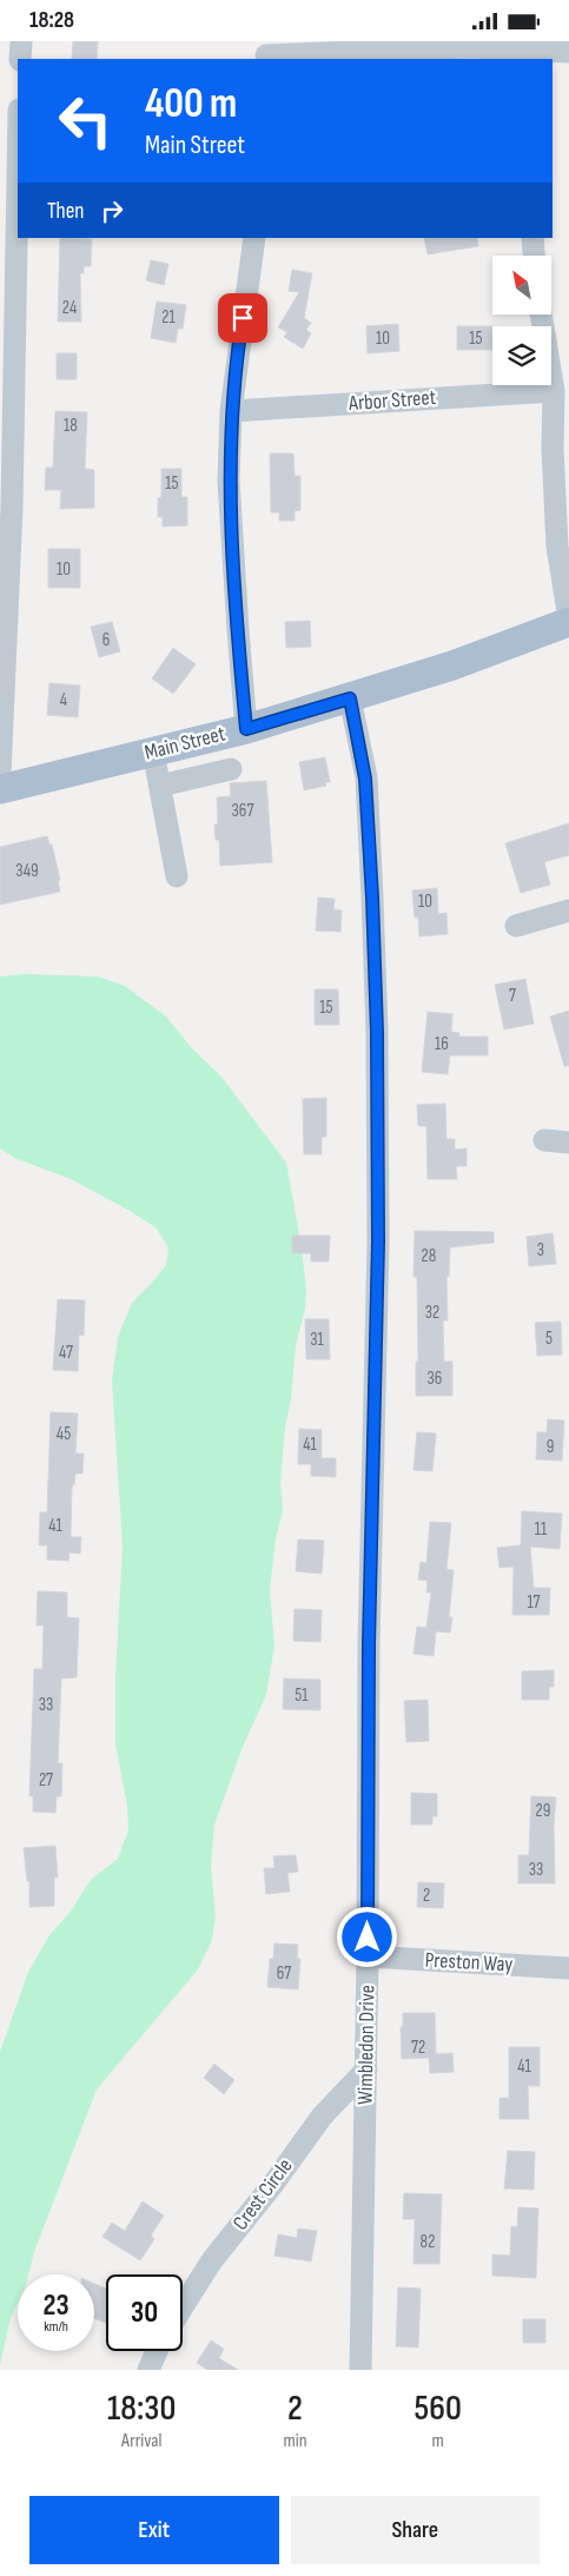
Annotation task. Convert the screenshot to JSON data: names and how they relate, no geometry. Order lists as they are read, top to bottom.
{
  "streets": {
    "main road": ["Main Street"],
    "street": [
      "Arbor Street",
      "Preston Way",
      "Wimbledon Drive",
      "Crest Circle"
    ]
  },
  "crossings": [
    ["Main Street", "Wimbledon Drive"],
    ["Preston Way", "Wimbledon Drive"],
    ["Wimbledon Drive", "Crest Circle"]
  ],
  "house_numbers": [
    "24",
    "21",
    "10",
    "15",
    "18",
    "15",
    "10",
    "6",
    "4",
    "367",
    "349",
    "10",
    "7",
    "15",
    "16",
    "3",
    "28",
    "32",
    "5",
    "31",
    "47",
    "36",
    "45",
    "41",
    "9",
    "41",
    "11",
    "17",
    "51",
    "33",
    "27",
    "29",
    "33",
    "2",
    "67",
    "72",
    "41",
    "82"
  ],
  "north": "top left",
  "page": {
    "status": "18:28",
    "turn": ["400 m", "Main Street"],
    "then": "Then",
    "speed": "23 km/h",
    "limit": "30",
    "eta": [
      "18:30",
      "Arrival",
      "2",
      "min",
      "560",
      "m"
    ],
    "buttons": ["Exit", "Share"]
  }
}
